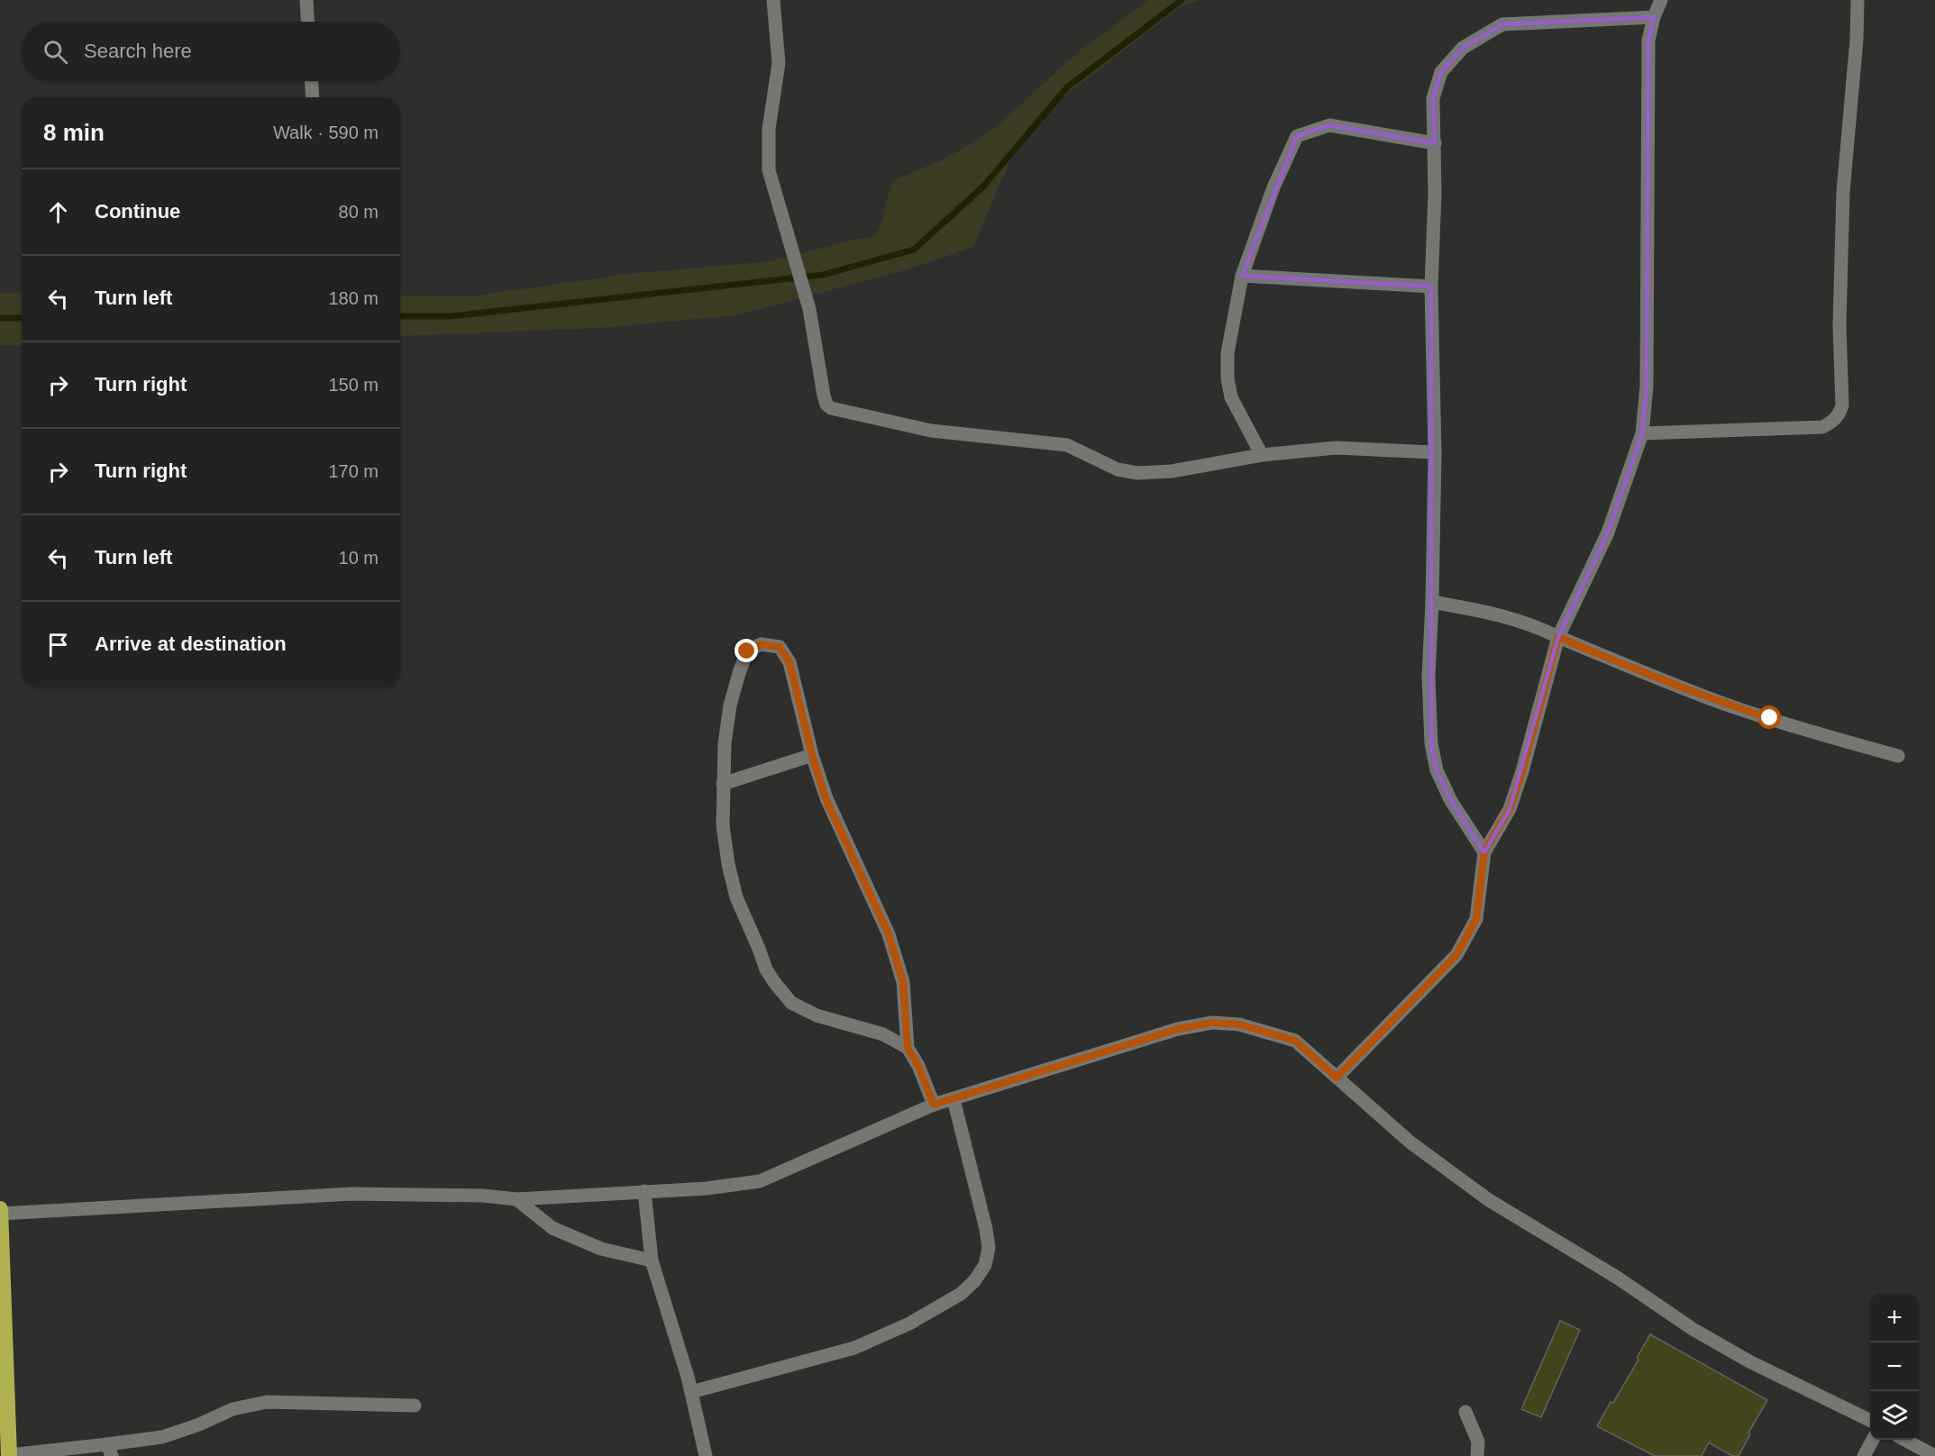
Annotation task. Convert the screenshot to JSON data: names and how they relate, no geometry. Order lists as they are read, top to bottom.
{
  "page": {
    "search": "Search here",
    "heading": ["8 min", "Walk · 590 m"],
    "list": [
      ["Continue", "80 m"],
      ["Turn left", "180 m"],
      ["Turn right", "150 m"],
      ["Turn right", "170 m"],
      ["Turn left", "10 m"],
      "Arrive at destination"
    ],
    "map_buttons": ["+", "−"]
  }
}
